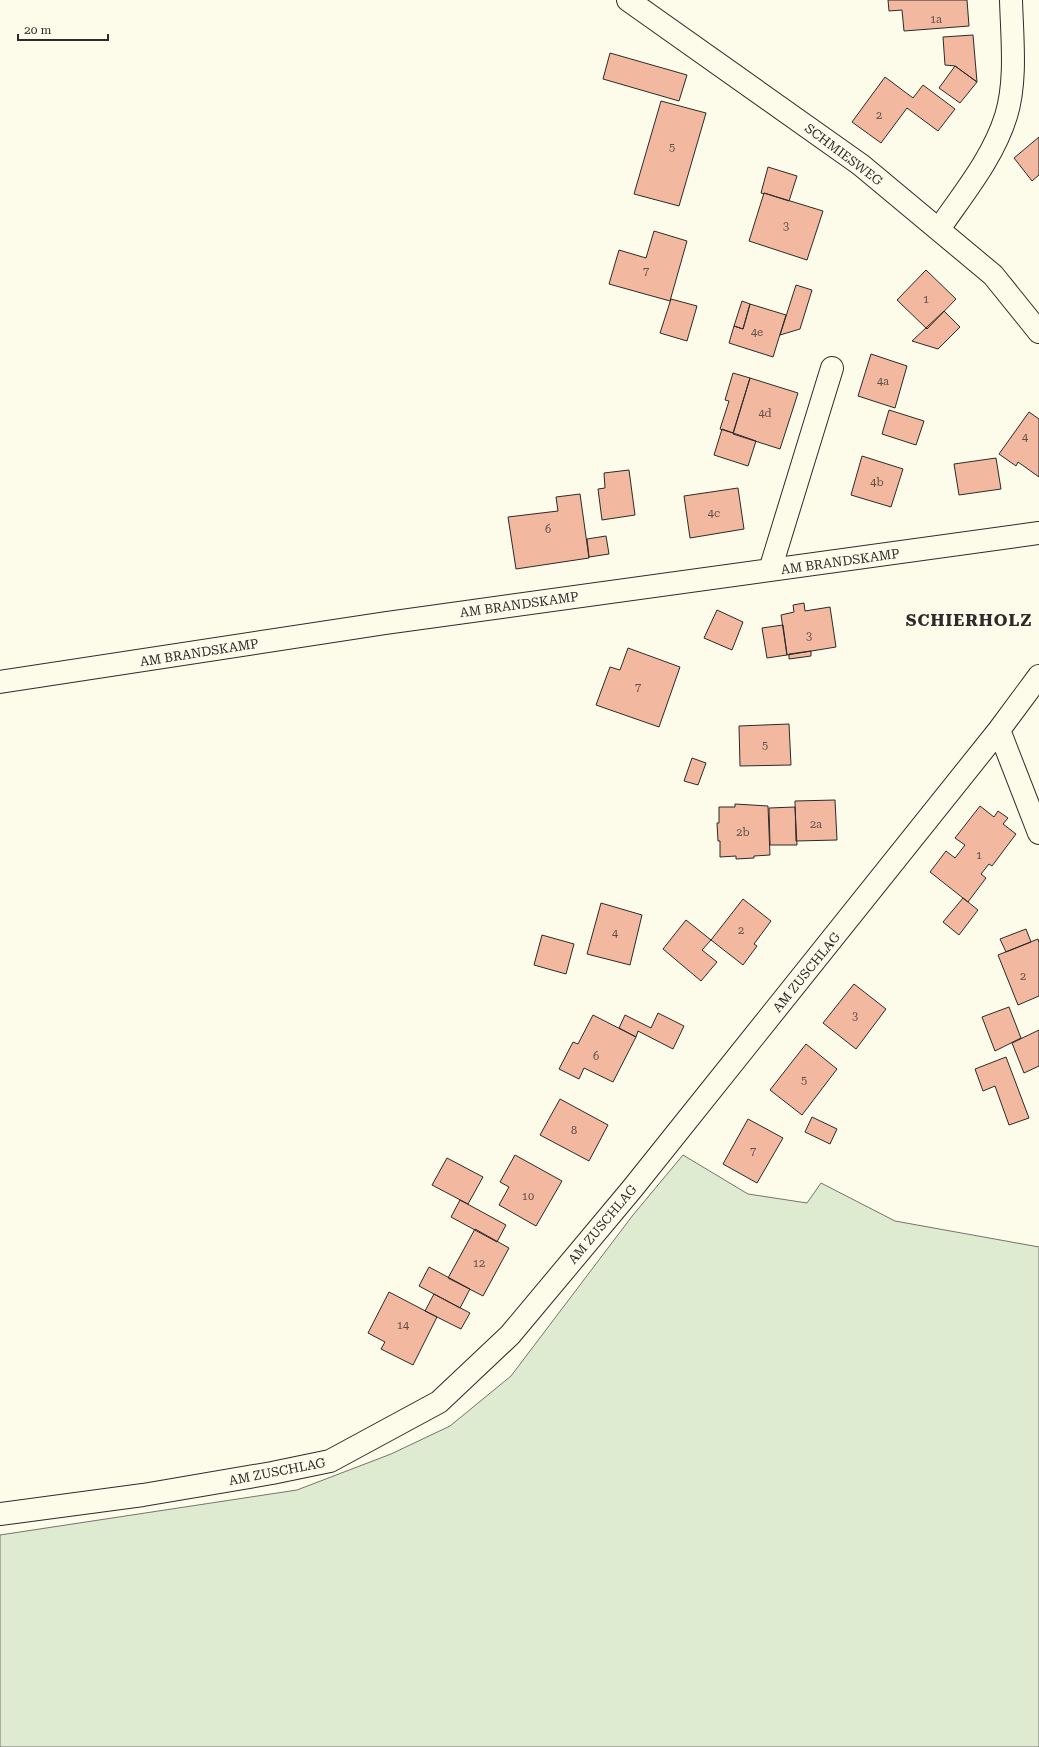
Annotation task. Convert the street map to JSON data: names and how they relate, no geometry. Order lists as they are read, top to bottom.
{
  "streets": {
    "street": ["SCHMIESWEG", "AM BRANDSKAMP", "AM ZUSCHLAG"]
  },
  "districts": ["SCHIERHOLZ"],
  "house_numbers": [
    "1a",
    "2",
    "5",
    "3",
    "7",
    "1",
    "4e",
    "4a",
    "4d",
    "4",
    "4b",
    "4c",
    "6",
    "3",
    "7",
    "5",
    "2a",
    "2b",
    "1",
    "2",
    "4",
    "2",
    "3",
    "6",
    "5",
    "8",
    "7",
    "10",
    "12",
    "14"
  ],
  "scale_bar": "20 m"
}
